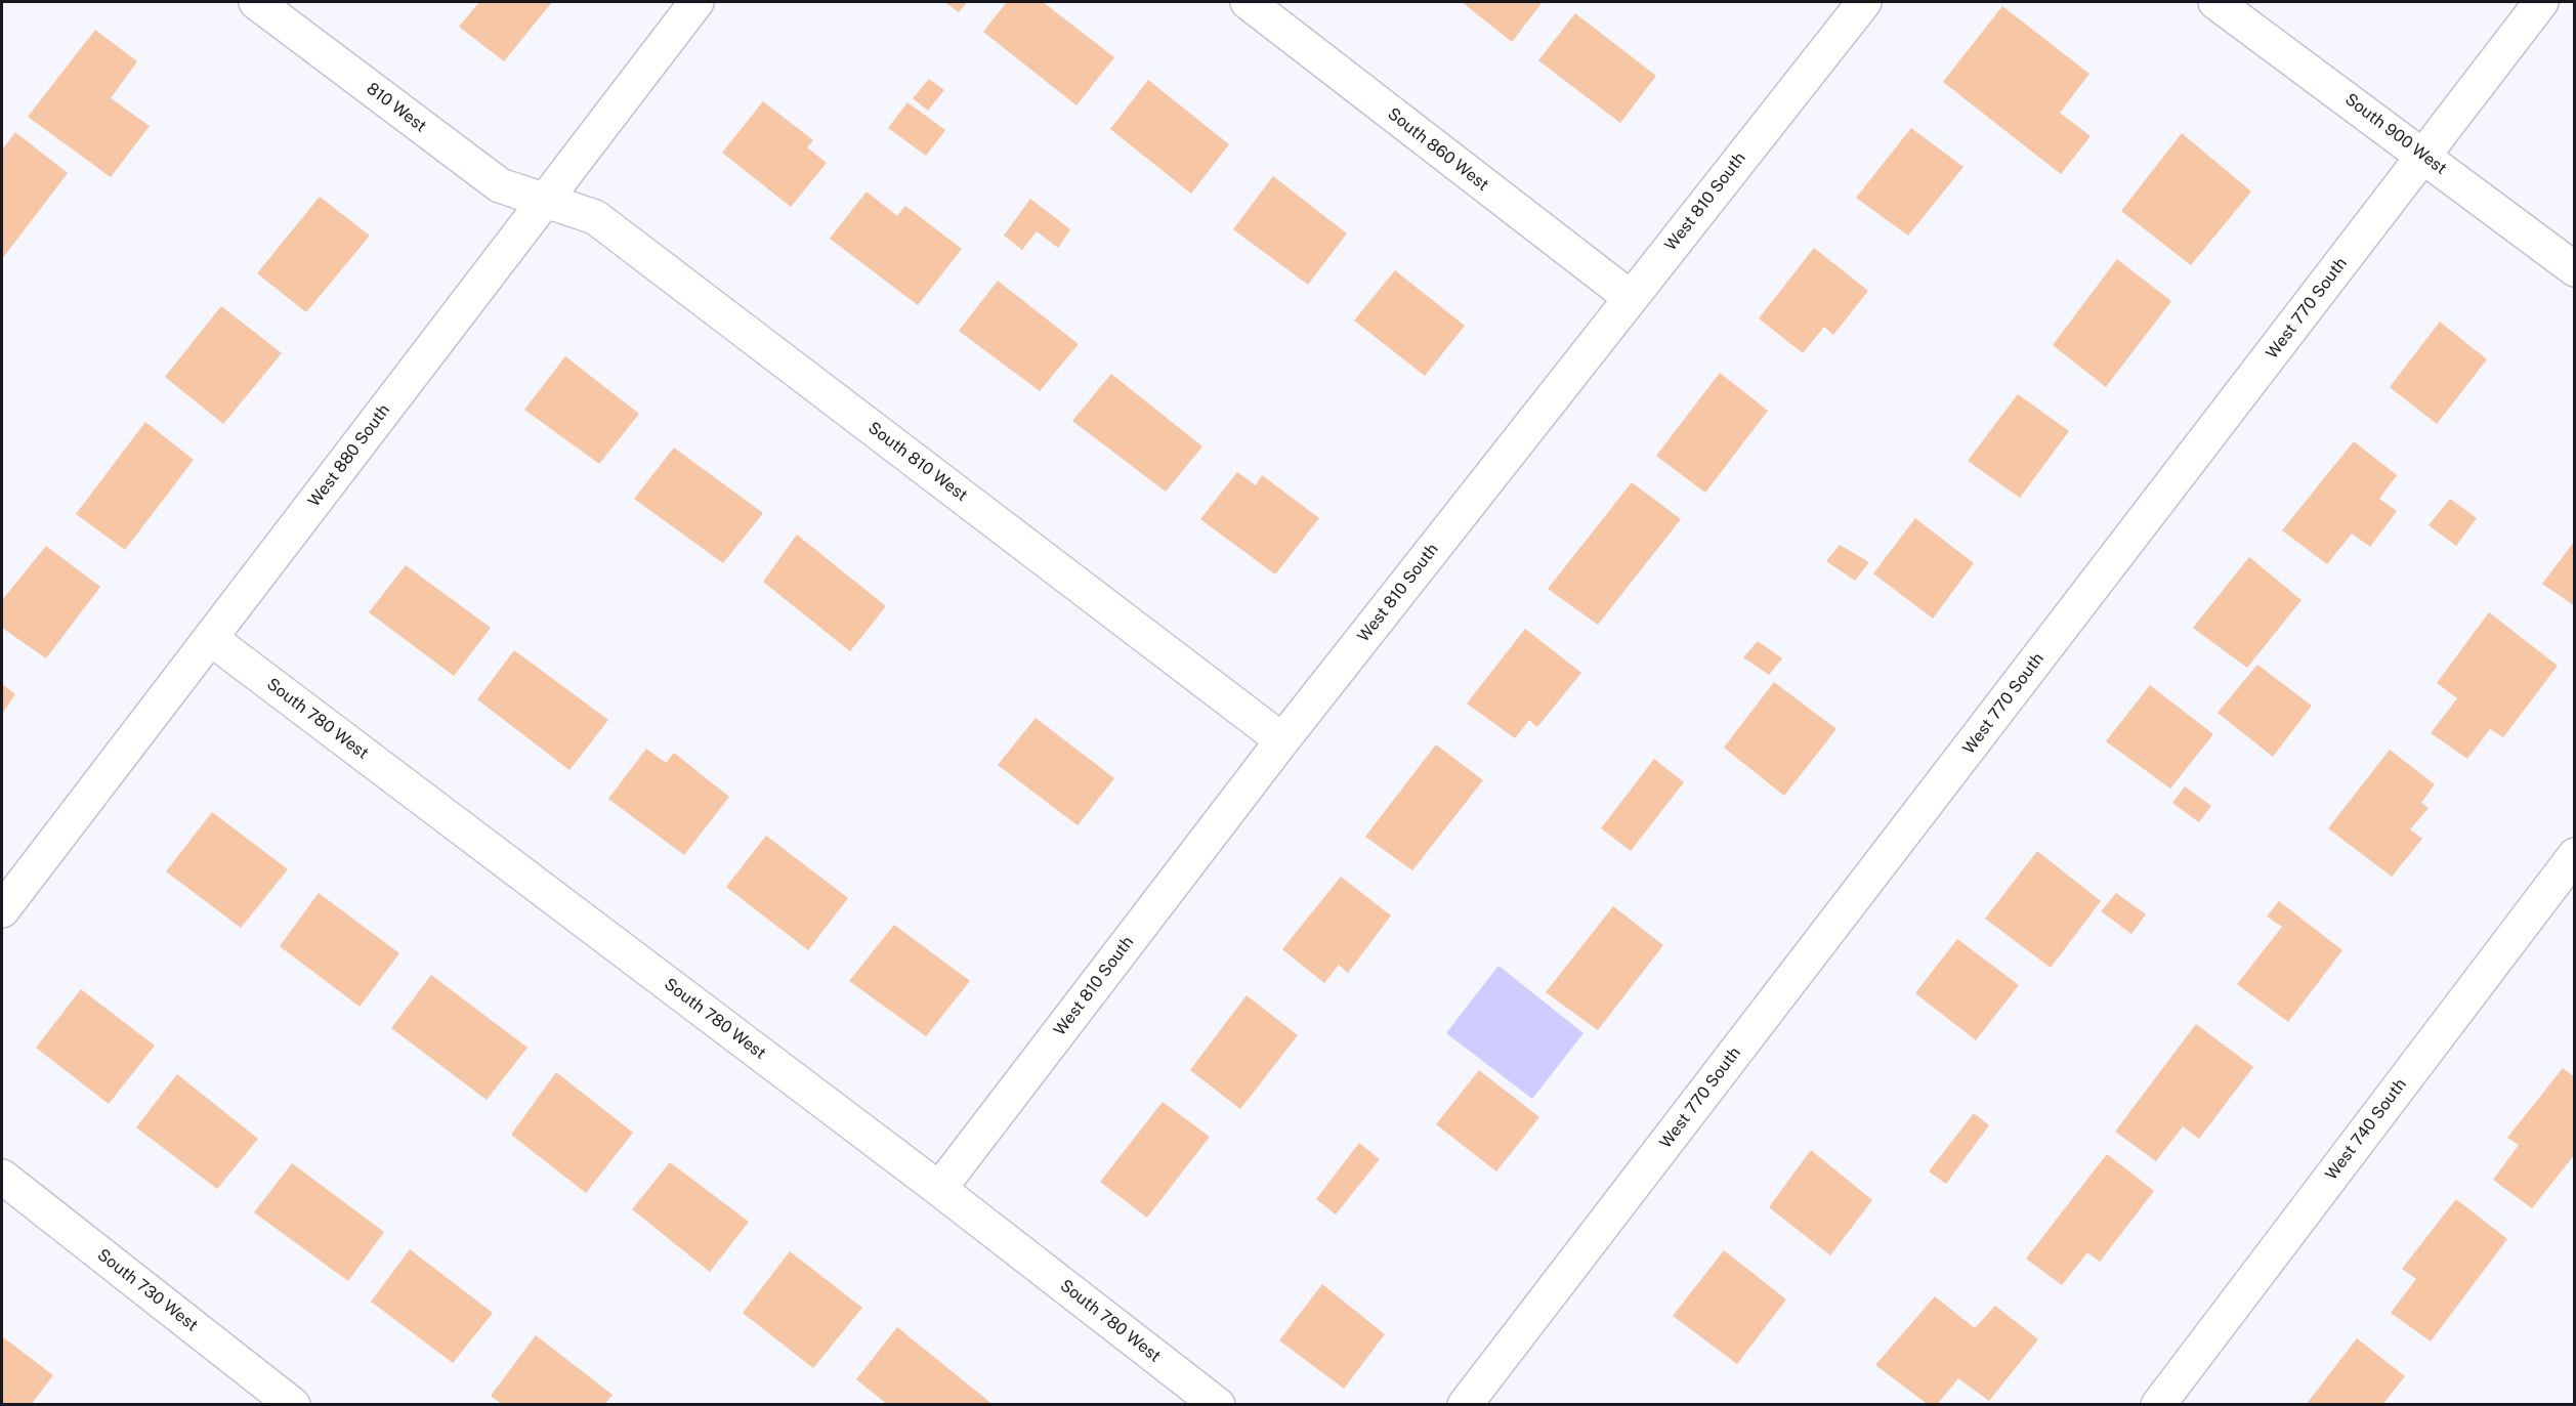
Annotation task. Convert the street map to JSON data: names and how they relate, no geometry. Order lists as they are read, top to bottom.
{
  "streets": {
    "street": [
      "810 West",
      "South 900 West",
      "South 860 West",
      "West 810 South",
      "West 770 South",
      "West 880 South",
      "South 810 West",
      "South 780 West",
      "West 740 South",
      "South 730 West"
    ]
  },
  "crossings": [
    ["810 West", "West 880 South"],
    ["810 West", "South 810 West"],
    ["South 900 West", "West 770 South"],
    ["South 860 West", "West 810 South"],
    ["West 810 South", "South 810 West"],
    ["West 810 South", "South 780 West"],
    ["West 880 South", "South 810 West"],
    ["West 880 South", "South 780 West"]
  ]
}
